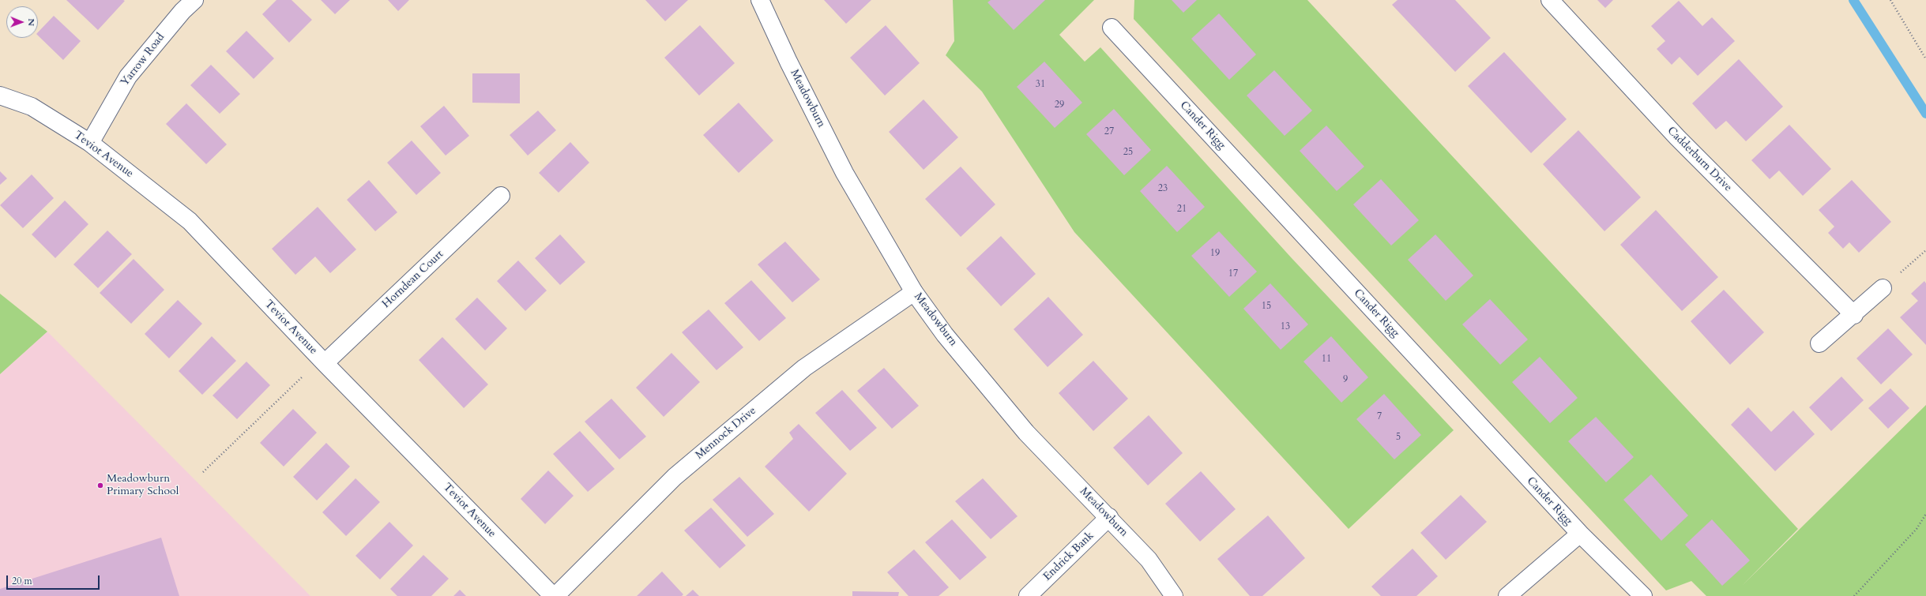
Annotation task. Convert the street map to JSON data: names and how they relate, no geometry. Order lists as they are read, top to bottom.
{
  "streets": {
    "street": [
      "Yarrow Road",
      "Meadowburn",
      "Cander Rigg",
      "Teviot Avenue",
      "Cadderburn Drive",
      "Horndean Court",
      "Mennock Drive",
      "Endrick Bank"
    ]
  },
  "crossings": [
    ["Yarrow Road", "Teviot Avenue"],
    ["Meadowburn", "Mennock Drive"],
    ["Meadowburn", "Endrick Bank"],
    ["Teviot Avenue", "Horndean Court"],
    ["Teviot Avenue", "Mennock Drive"]
  ],
  "places": ["Meadowburn Primary School"],
  "house_numbers": [
    "31",
    "29",
    "27",
    "25",
    "23",
    "21",
    "19",
    "17",
    "15",
    "13",
    "11",
    "9",
    "7",
    "5"
  ],
  "scale_bar": "20 m",
  "north": "right"
}
